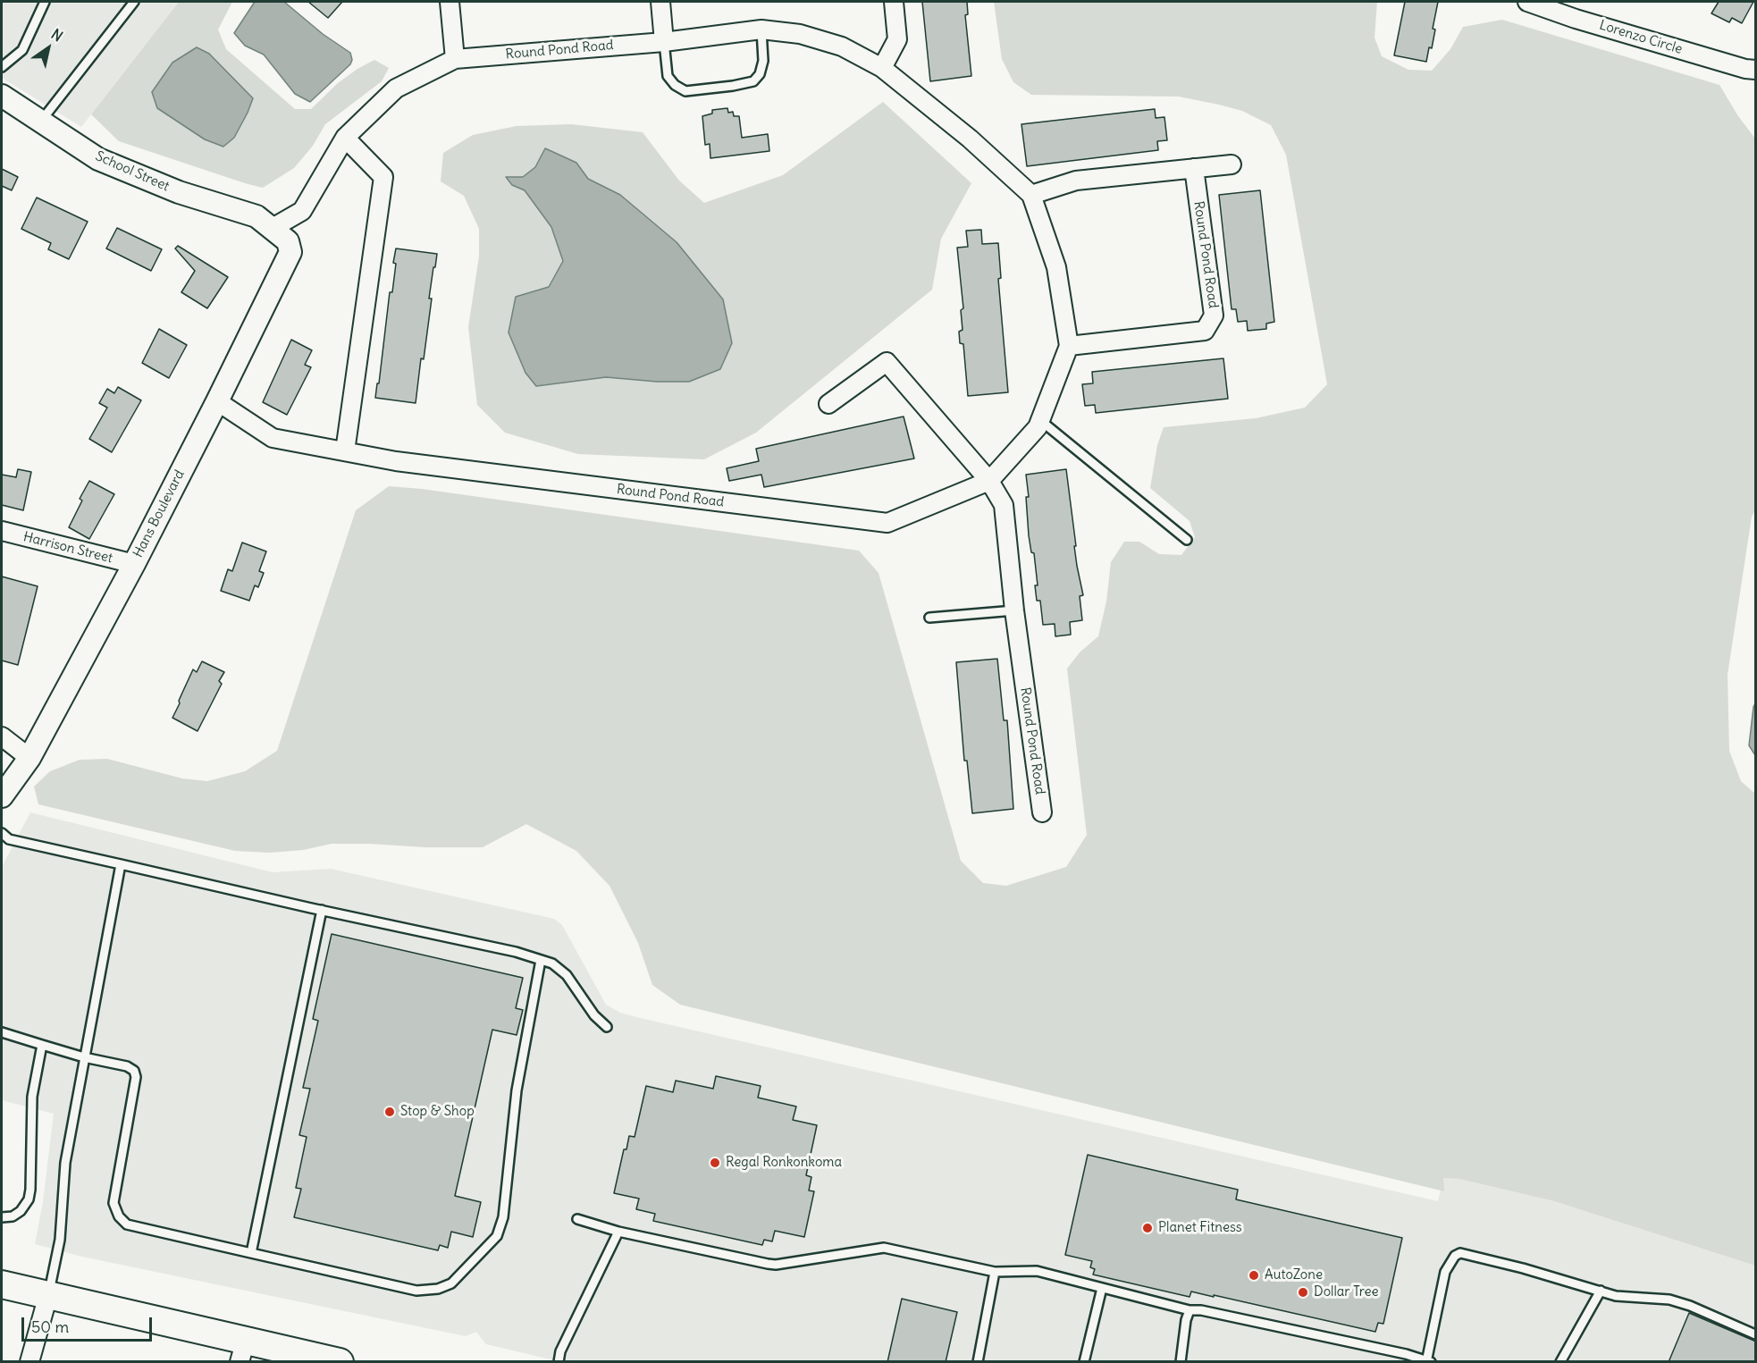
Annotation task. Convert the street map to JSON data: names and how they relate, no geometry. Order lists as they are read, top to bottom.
{
  "streets": {
    "street": [
      "Lorenzo Circle",
      "Round Pond Road",
      "School Street",
      "Hans Boulevard",
      "Harrison Street"
    ]
  },
  "crossings": [
    ["Round Pond Road", "School Street"],
    ["Round Pond Road", "Hans Boulevard"],
    ["School Street", "Hans Boulevard"],
    ["Hans Boulevard", "Harrison Street"]
  ],
  "places": [
    "Stop & Shop",
    "Regal Ronkonkoma",
    "Planet Fitness",
    "AutoZone",
    "Dollar Tree"
  ],
  "scale_bar": "50 m",
  "north": "top right"
}
